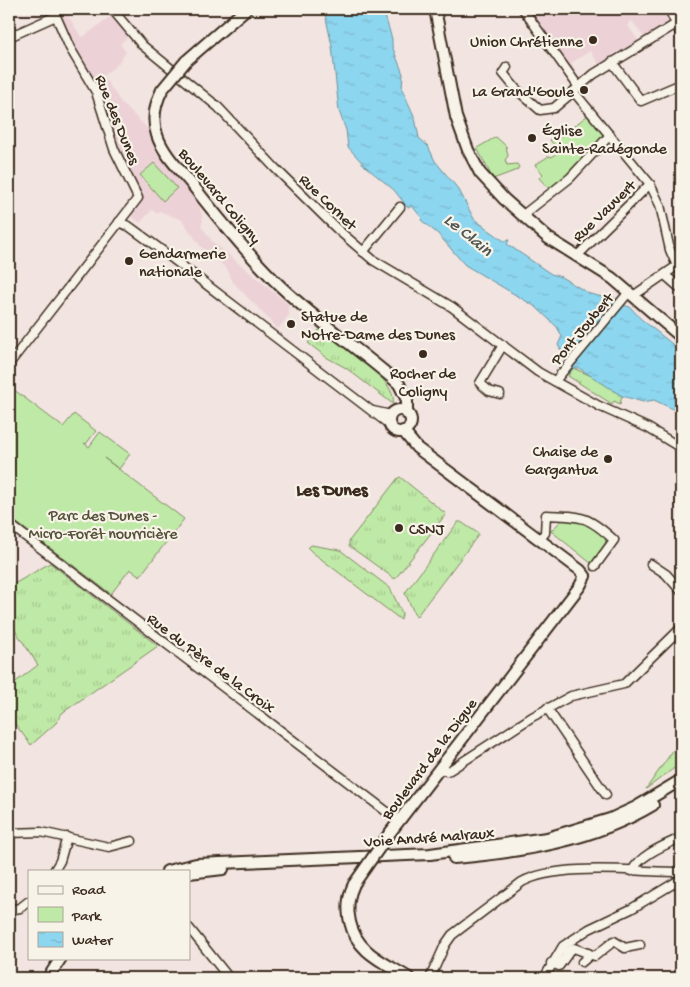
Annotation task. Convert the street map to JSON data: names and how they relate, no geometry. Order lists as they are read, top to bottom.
{
  "streets": {
    "main road": ["Boulevard Coligny", "Boulevard de la Digue", "Voie André Malraux"],
    "street": [
      "Rue des Dunes",
      "Rue Cornet",
      "Rue Vauvert",
      "Pont Joubert",
      "Rue du Père de la Croix"
    ]
  },
  "crossings": [
    ["Rue Cornet", "Pont Joubert"],
    ["Rue du Père de la Croix", "Boulevard de la Digue"]
  ],
  "districts": ["Les Dunes"],
  "water": ["Le Clain"],
  "parks": ["Parc des Dunes - Micro-Forêt nourricière"],
  "places": [
    "Union Chrétienne",
    "La Grand'Goule",
    "Église Sainte-Radégonde",
    "Gendarmerie nationale",
    "Statue de Notre-Dame des Dunes",
    "Rocher de Coligny",
    "Chaise de Gargantua",
    "CSNJ"
  ],
  "legend": ["Road", "Park", "Water"]
}
